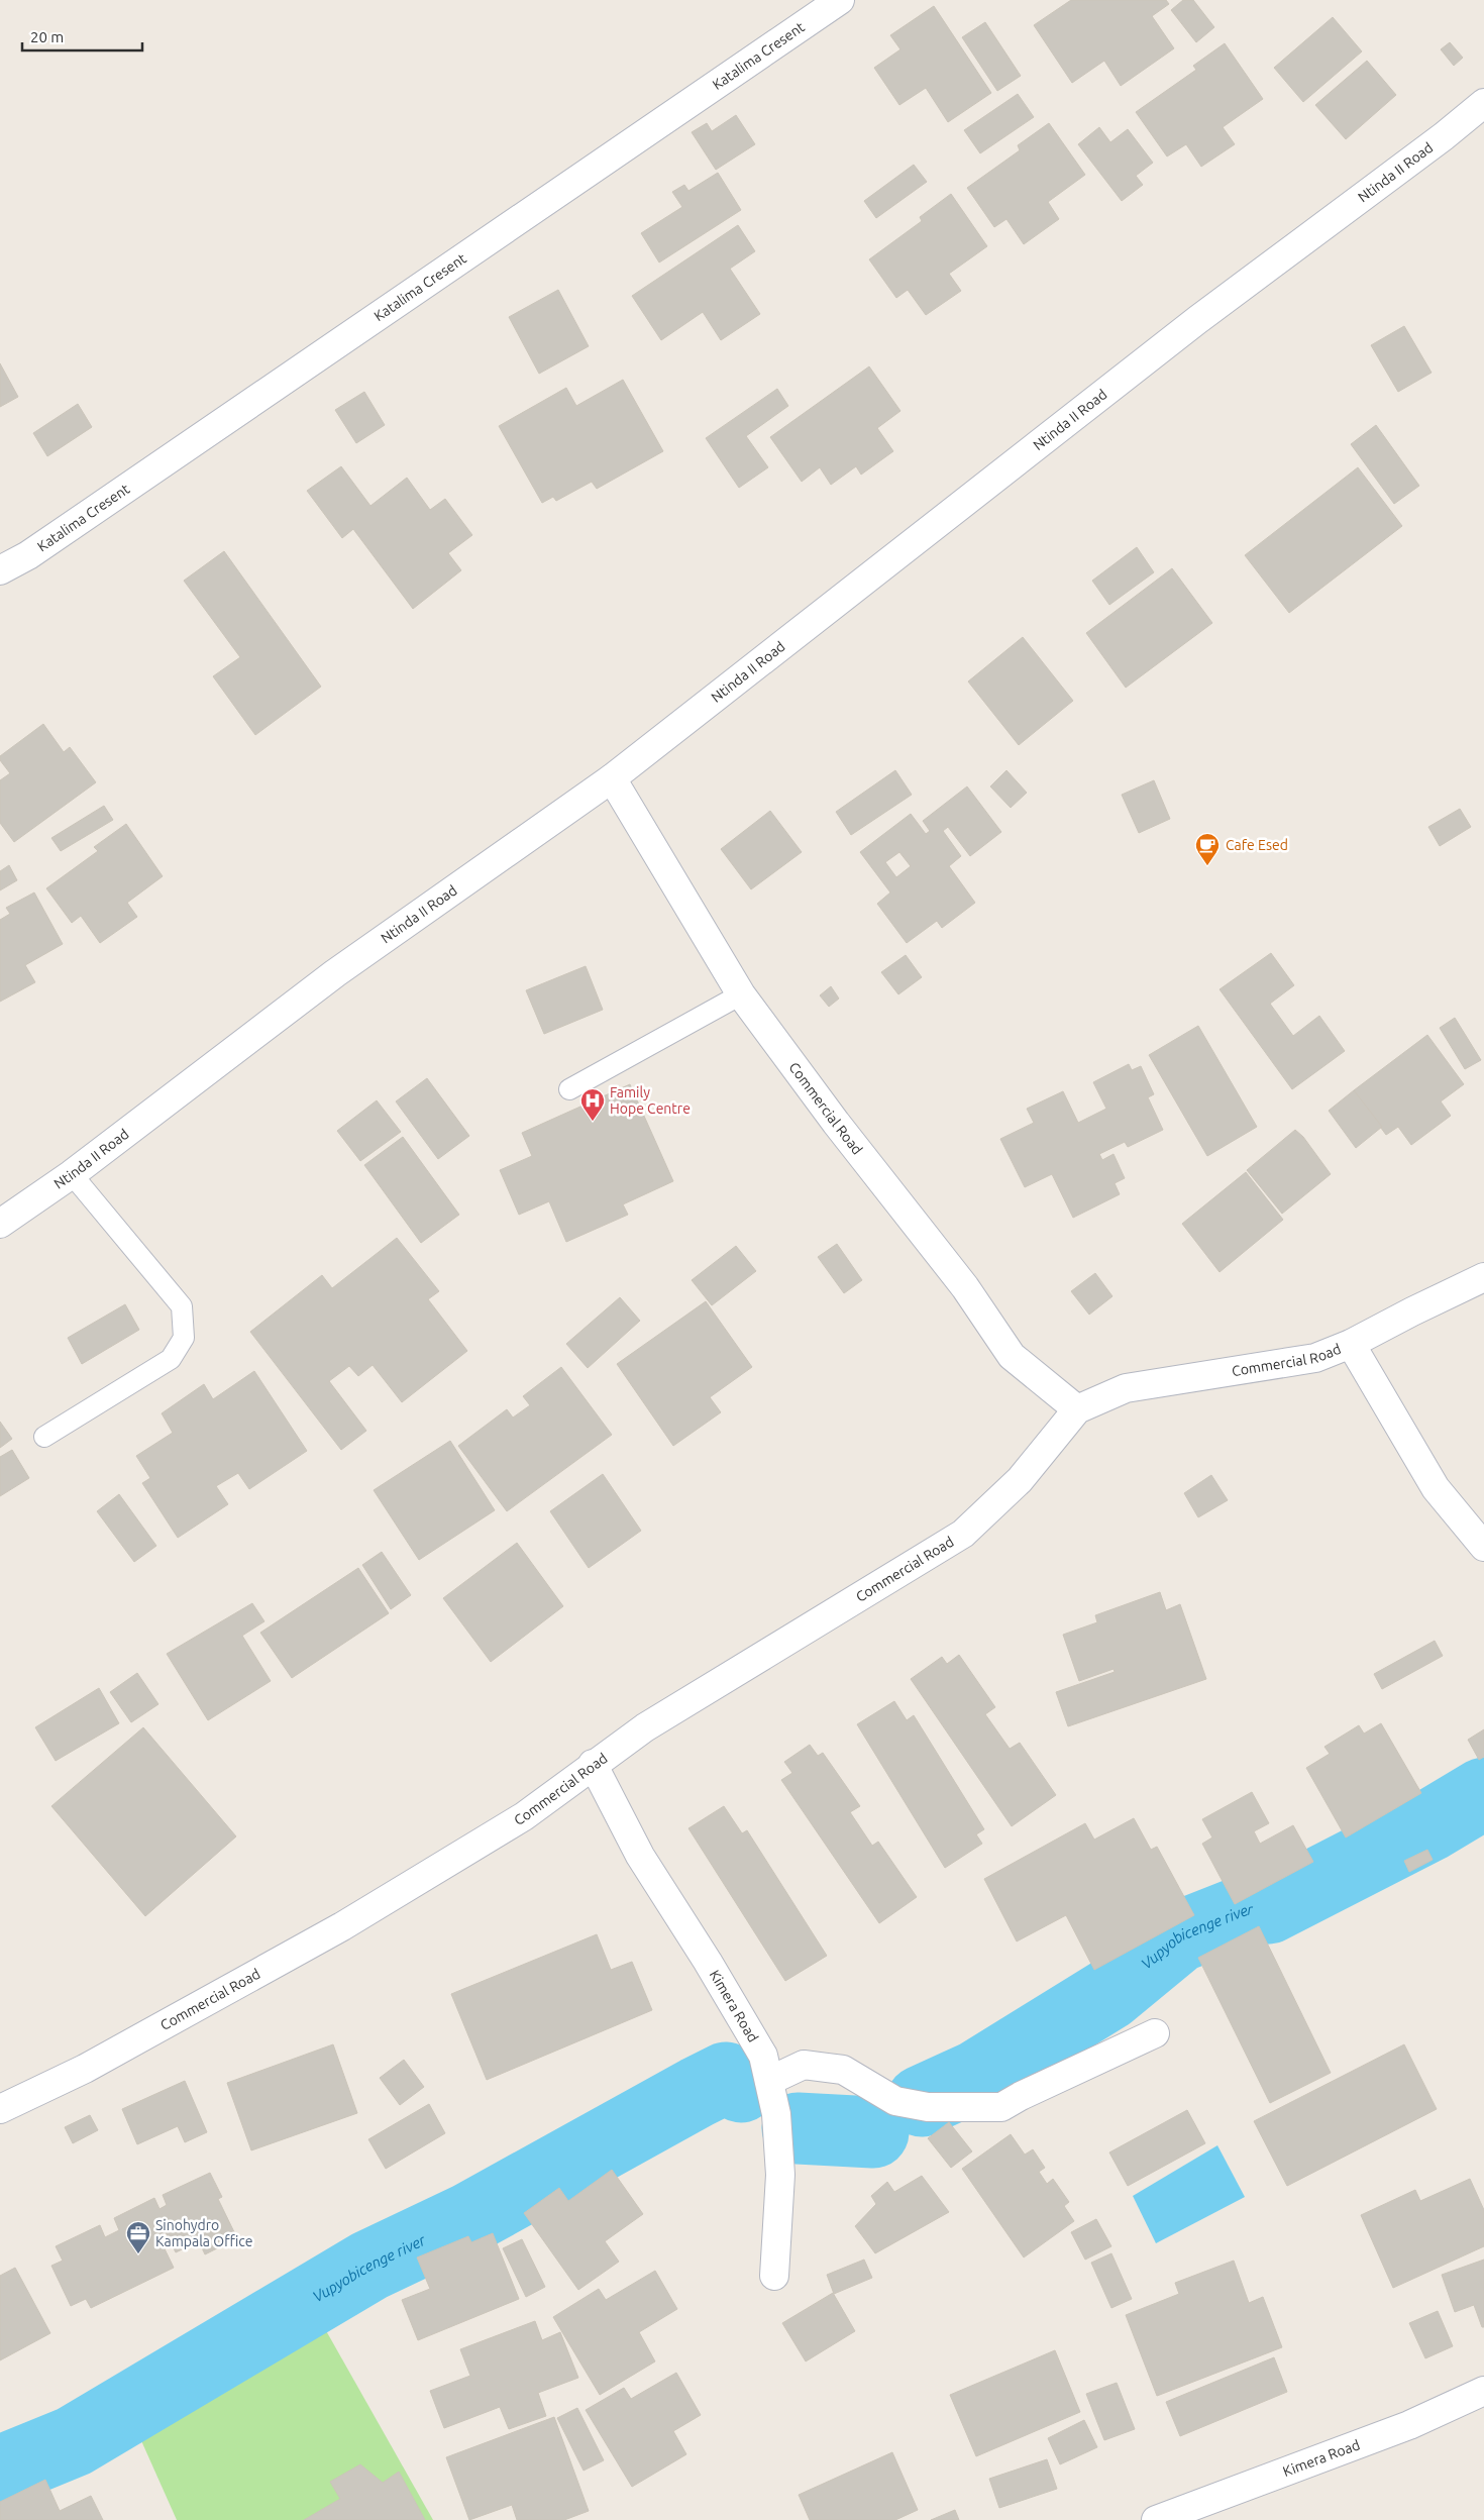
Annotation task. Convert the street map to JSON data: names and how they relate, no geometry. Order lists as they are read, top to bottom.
{
  "streets": {
    "street": [
      "Katalima Cresent",
      "Ntinda II Road",
      "Commercial Road",
      "Kimera Road"
    ]
  },
  "crossings": [
    ["Ntinda II Road", "Commercial Road"],
    ["Commercial Road", "Kimera Road"]
  ],
  "water": ["Vupyobicenge river"],
  "places": {
    "cafe": ["Cafe Esed"],
    "hospital": ["Family Hope Centre"],
    "office": ["Sinohydro Kampala Office"]
  },
  "scale_bar": "20 m"
}
